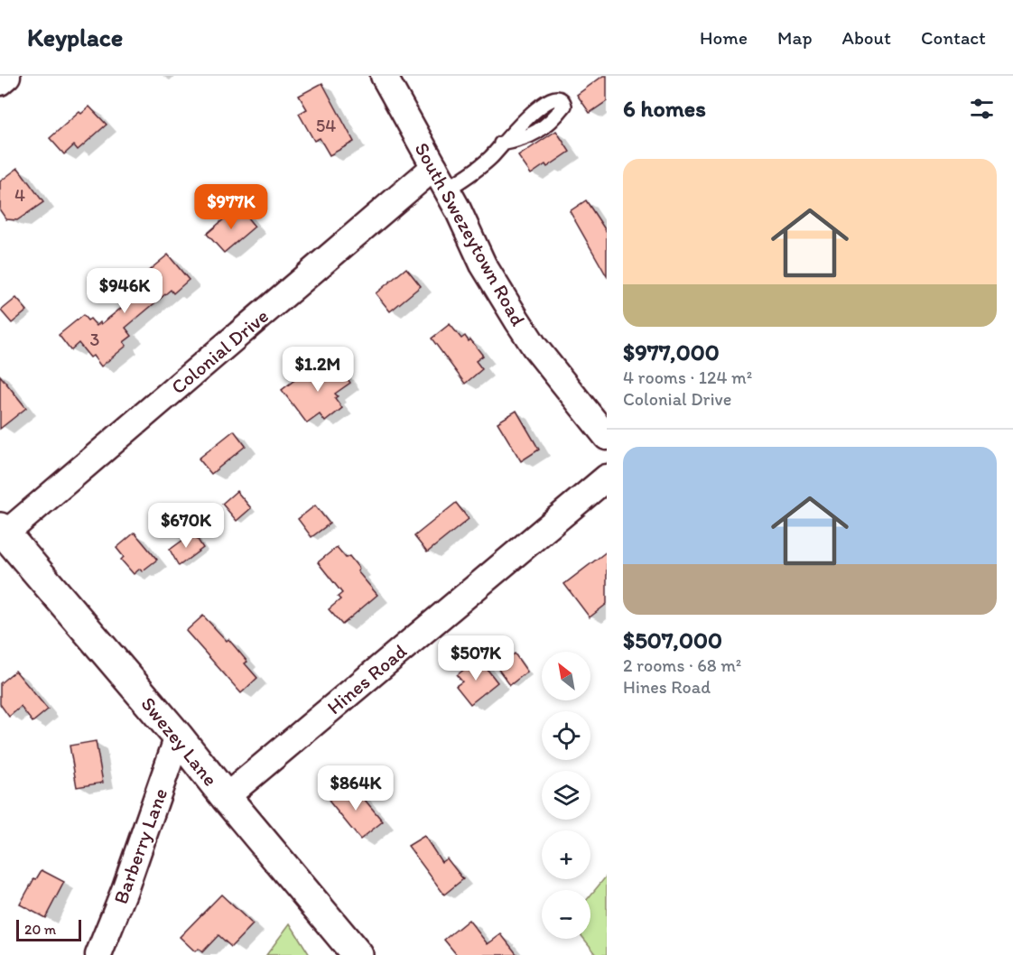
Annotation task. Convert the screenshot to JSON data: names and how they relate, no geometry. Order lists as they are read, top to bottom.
{
  "streets": {
    "street": [
      "South Swezeytown Road",
      "Colonial Drive",
      "Hines Road",
      "Swezey Lane",
      "Barberry Lane"
    ]
  },
  "crossings": [
    ["South Swezeytown Road", "Colonial Drive"],
    ["Colonial Drive", "Swezey Lane"],
    ["Hines Road", "Swezey Lane"],
    ["Swezey Lane", "Barberry Lane"]
  ],
  "house_numbers": ["54", "4", "3"],
  "scale_bar": "20 m",
  "north": "top left",
  "page": {
    "header": "Keyplace",
    "nav": [
      "Home",
      "Map",
      "About",
      "Contact"
    ],
    "heading": "6 homes",
    "list": [
      {
        "name": "$977,000",
        "note": "4 rooms · 124 m² · Colonial Drive"
      },
      {
        "name": "$507,000",
        "note": "2 rooms · 68 m² · Hines Road"
      }
    ],
    "price": [
      "$977K",
      "$946K",
      "$1.2M",
      "$670K",
      "$507K",
      "$864K"
    ],
    "map_buttons": ["+", "−"],
    "scale": "20 m"
  }
}
